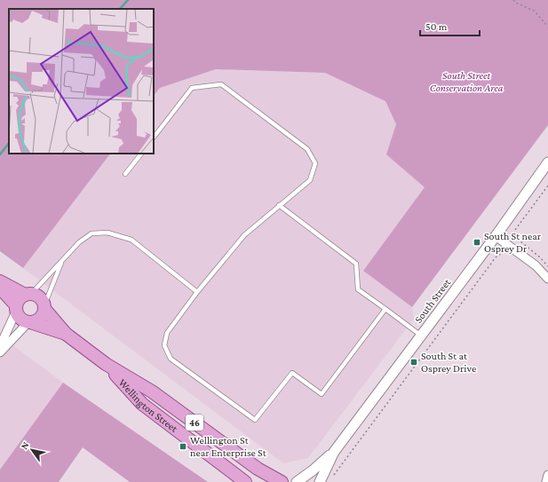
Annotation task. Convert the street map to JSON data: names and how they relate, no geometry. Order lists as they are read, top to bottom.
{
  "streets": {
    "main road": ["Wellington Street", "46"],
    "street": ["South Street"]
  },
  "crossings": [
    ["Wellington Street", "46"]
  ],
  "parks": ["South Street Conservation Area"],
  "places": {
    "transit": ["South St near Osprey Dr", "South St at Osprey Drive", "Wellington St near Enterprise St"]
  },
  "scale_bar": "50 m",
  "north": "top left"
}
